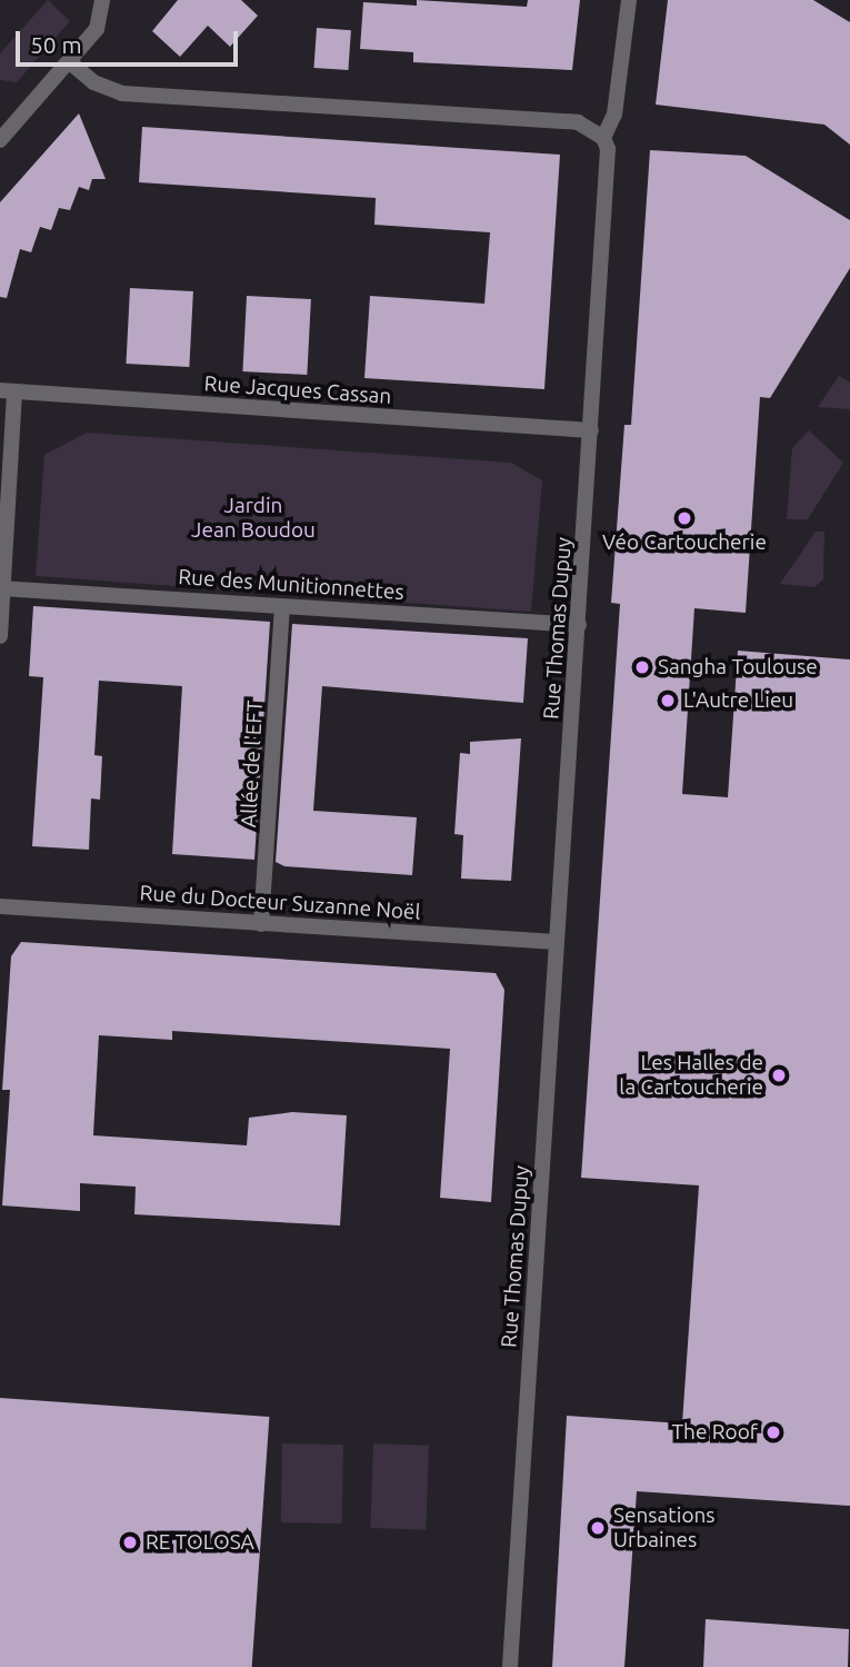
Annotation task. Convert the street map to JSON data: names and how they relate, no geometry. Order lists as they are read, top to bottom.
{
  "streets": {
    "street": [
      "Rue Jacques Cassan",
      "Rue des Munitionnettes",
      "Rue Thomas Dupuy",
      "Allée de l'EFT",
      "Rue du Docteur Suzanne Noël"
    ]
  },
  "crossings": [
    ["Rue Jacques Cassan", "Rue Thomas Dupuy"],
    ["Rue des Munitionnettes", "Rue Thomas Dupuy"],
    ["Rue des Munitionnettes", "Allée de l'EFT"],
    ["Rue Thomas Dupuy", "Rue du Docteur Suzanne Noël"],
    ["Allée de l'EFT", "Rue du Docteur Suzanne Noël"]
  ],
  "parks": ["Jardin Jean Boudou"],
  "places": [
    "Véo Cartoucherie",
    "Sangha Toulouse",
    "L'Autre Lieu",
    "Les Halles de la Cartoucherie",
    "The Roof",
    "Sensations Urbaines",
    "RE TOLOSA"
  ],
  "scale_bar": "50 m"
}
